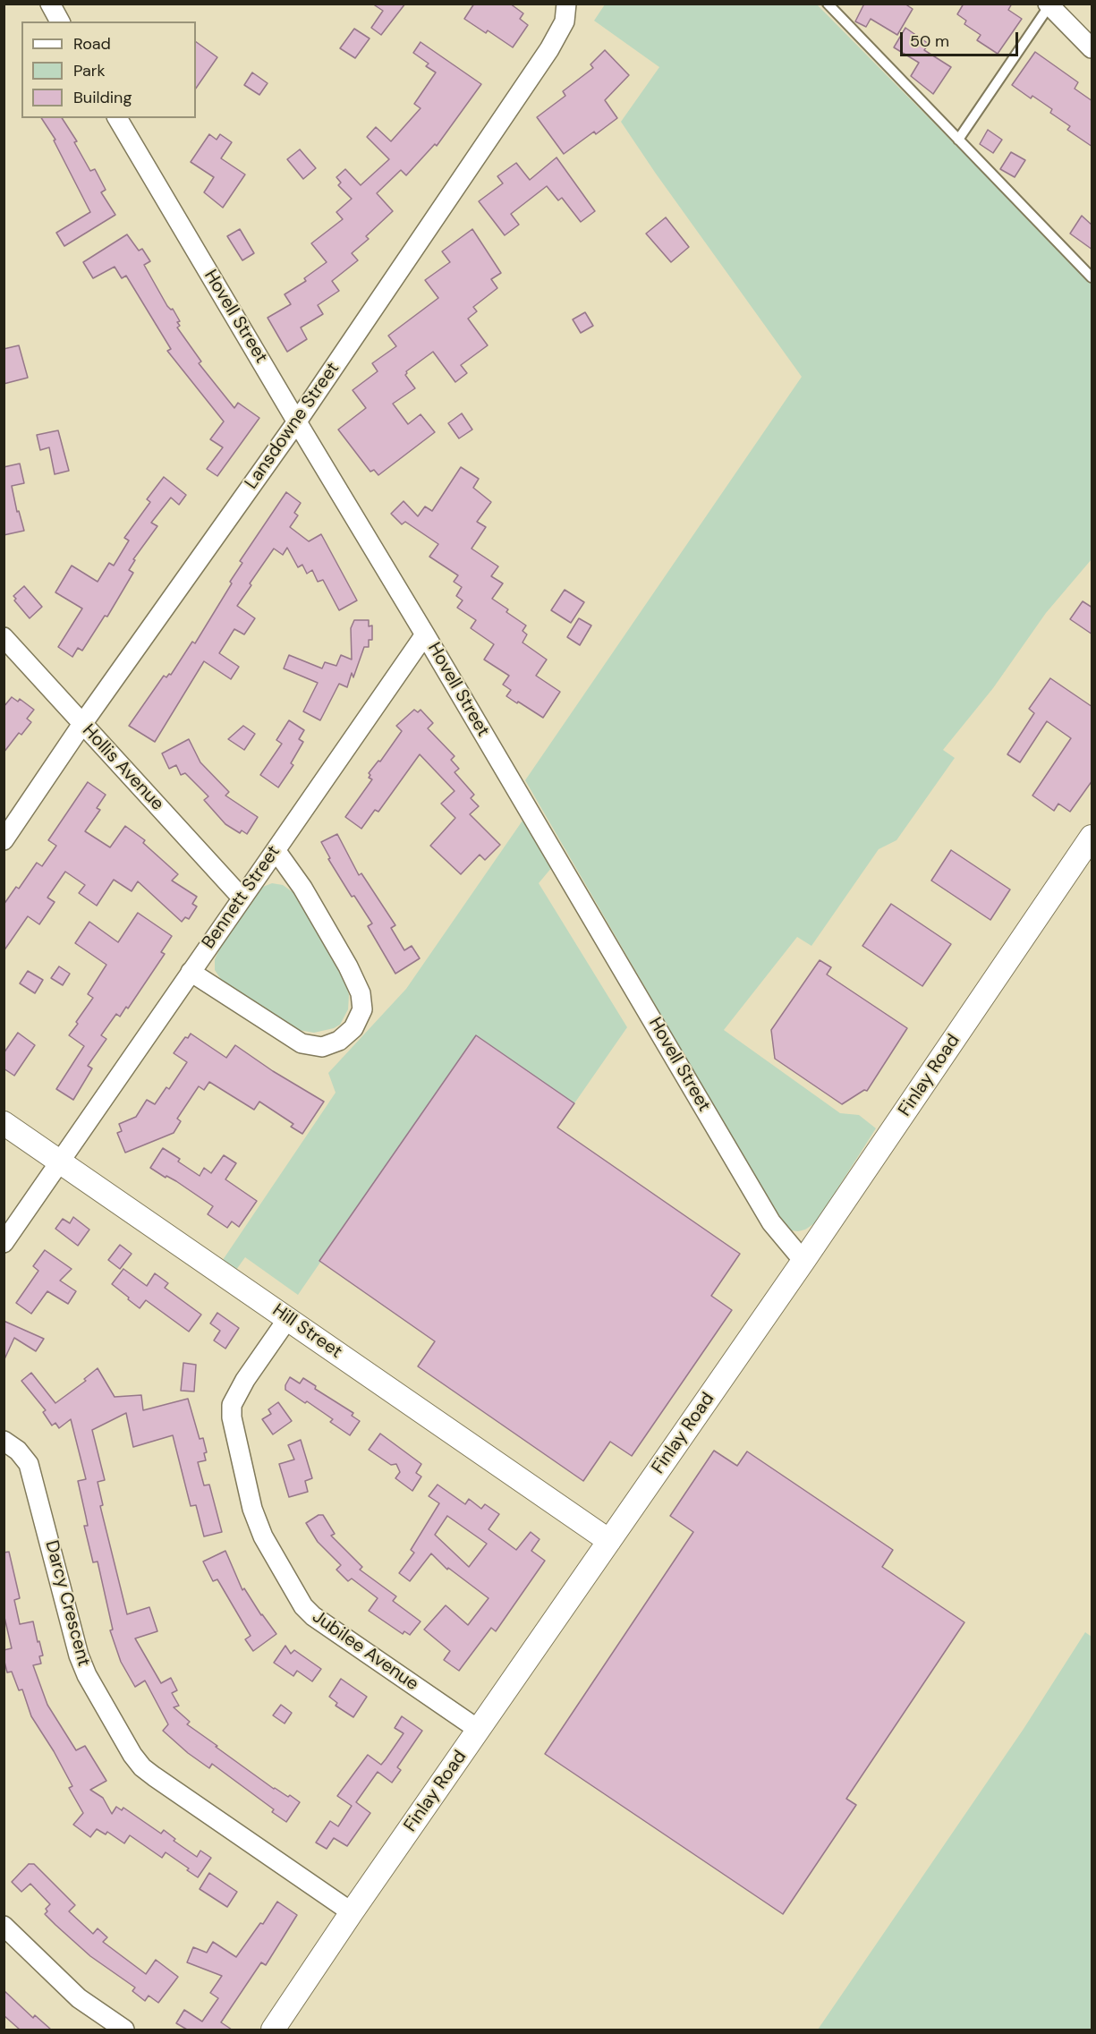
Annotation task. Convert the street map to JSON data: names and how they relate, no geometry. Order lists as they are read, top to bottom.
{
  "streets": {
    "street": [
      "Hovell Street",
      "Lansdowne Street",
      "Hollis Avenue",
      "Bennett Street",
      "Finlay Road",
      "Hill Street",
      "Darcy Crescent",
      "Jubilee Avenue"
    ]
  },
  "crossings": [
    ["Hovell Street", "Lansdowne Street"],
    ["Hovell Street", "Bennett Street"],
    ["Hovell Street", "Finlay Road"],
    ["Lansdowne Street", "Hollis Avenue"],
    ["Hollis Avenue", "Bennett Street"],
    ["Bennett Street", "Hill Street"],
    ["Finlay Road", "Hill Street"],
    ["Finlay Road", "Darcy Crescent"],
    ["Finlay Road", "Jubilee Avenue"],
    ["Hill Street", "Jubilee Avenue"]
  ],
  "legend": ["Road", "Park", "Building"],
  "scale_bar": "50 m"
}
